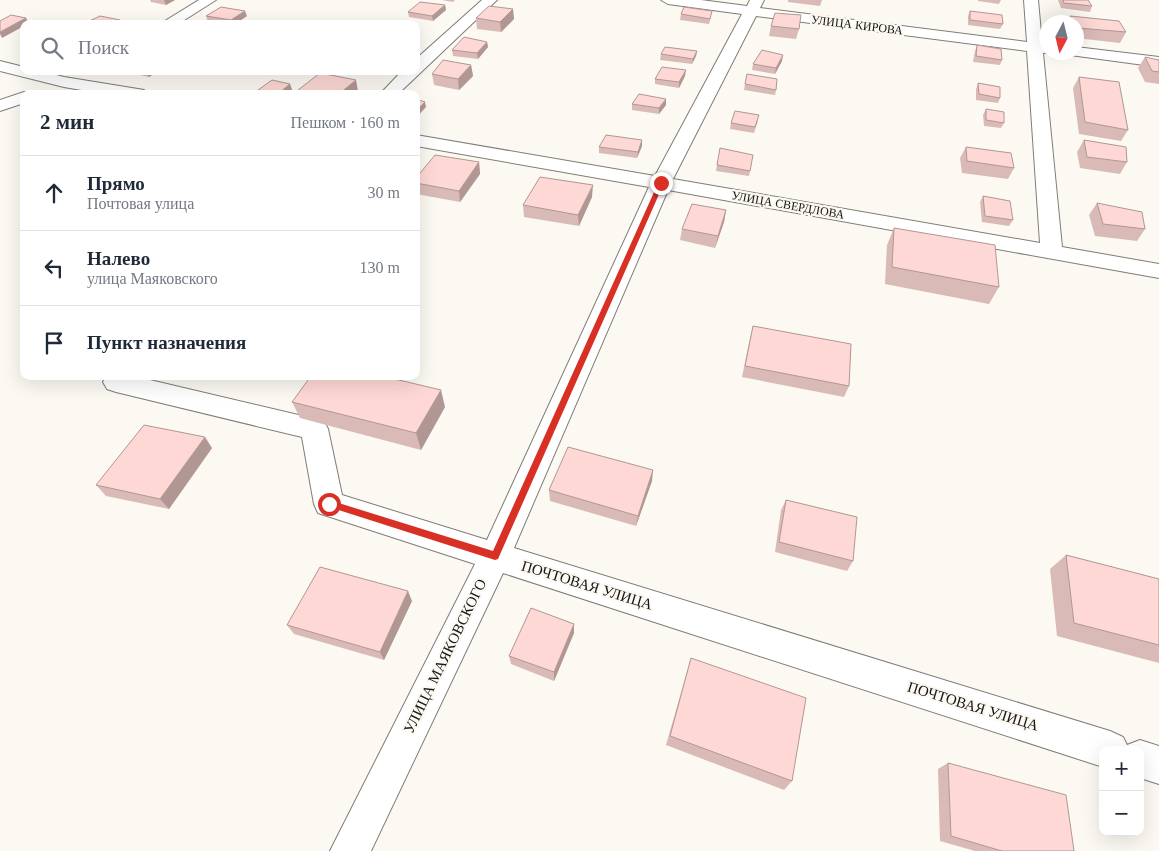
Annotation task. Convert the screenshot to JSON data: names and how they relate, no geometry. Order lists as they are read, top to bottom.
{
  "streets": {
    "street": [
      "УЛИЦА КИРОВА",
      "УЛИЦА СВЕРДЛОВА",
      "ПОЧТОВАЯ УЛИЦА",
      "УЛИЦА МАЯКОВСКОГО"
    ]
  },
  "crossings": [
    ["УЛИЦА КИРОВА", "УЛИЦА МАЯКОВСКОГО"],
    ["УЛИЦА СВЕРДЛОВА", "УЛИЦА МАЯКОВСКОГО"],
    ["ПОЧТОВАЯ УЛИЦА", "УЛИЦА МАЯКОВСКОГО"]
  ],
  "north": "bottom",
  "page": {
    "search": "Поиск",
    "heading": ["2 мин", "Пешком · 160 m"],
    "list": [
      ["Прямо", "Почтовая улица", "30 m"],
      ["Налево", "улица Маяковского", "130 m"],
      "Пункт назначения"
    ],
    "map_buttons": ["+", "−"]
  }
}
